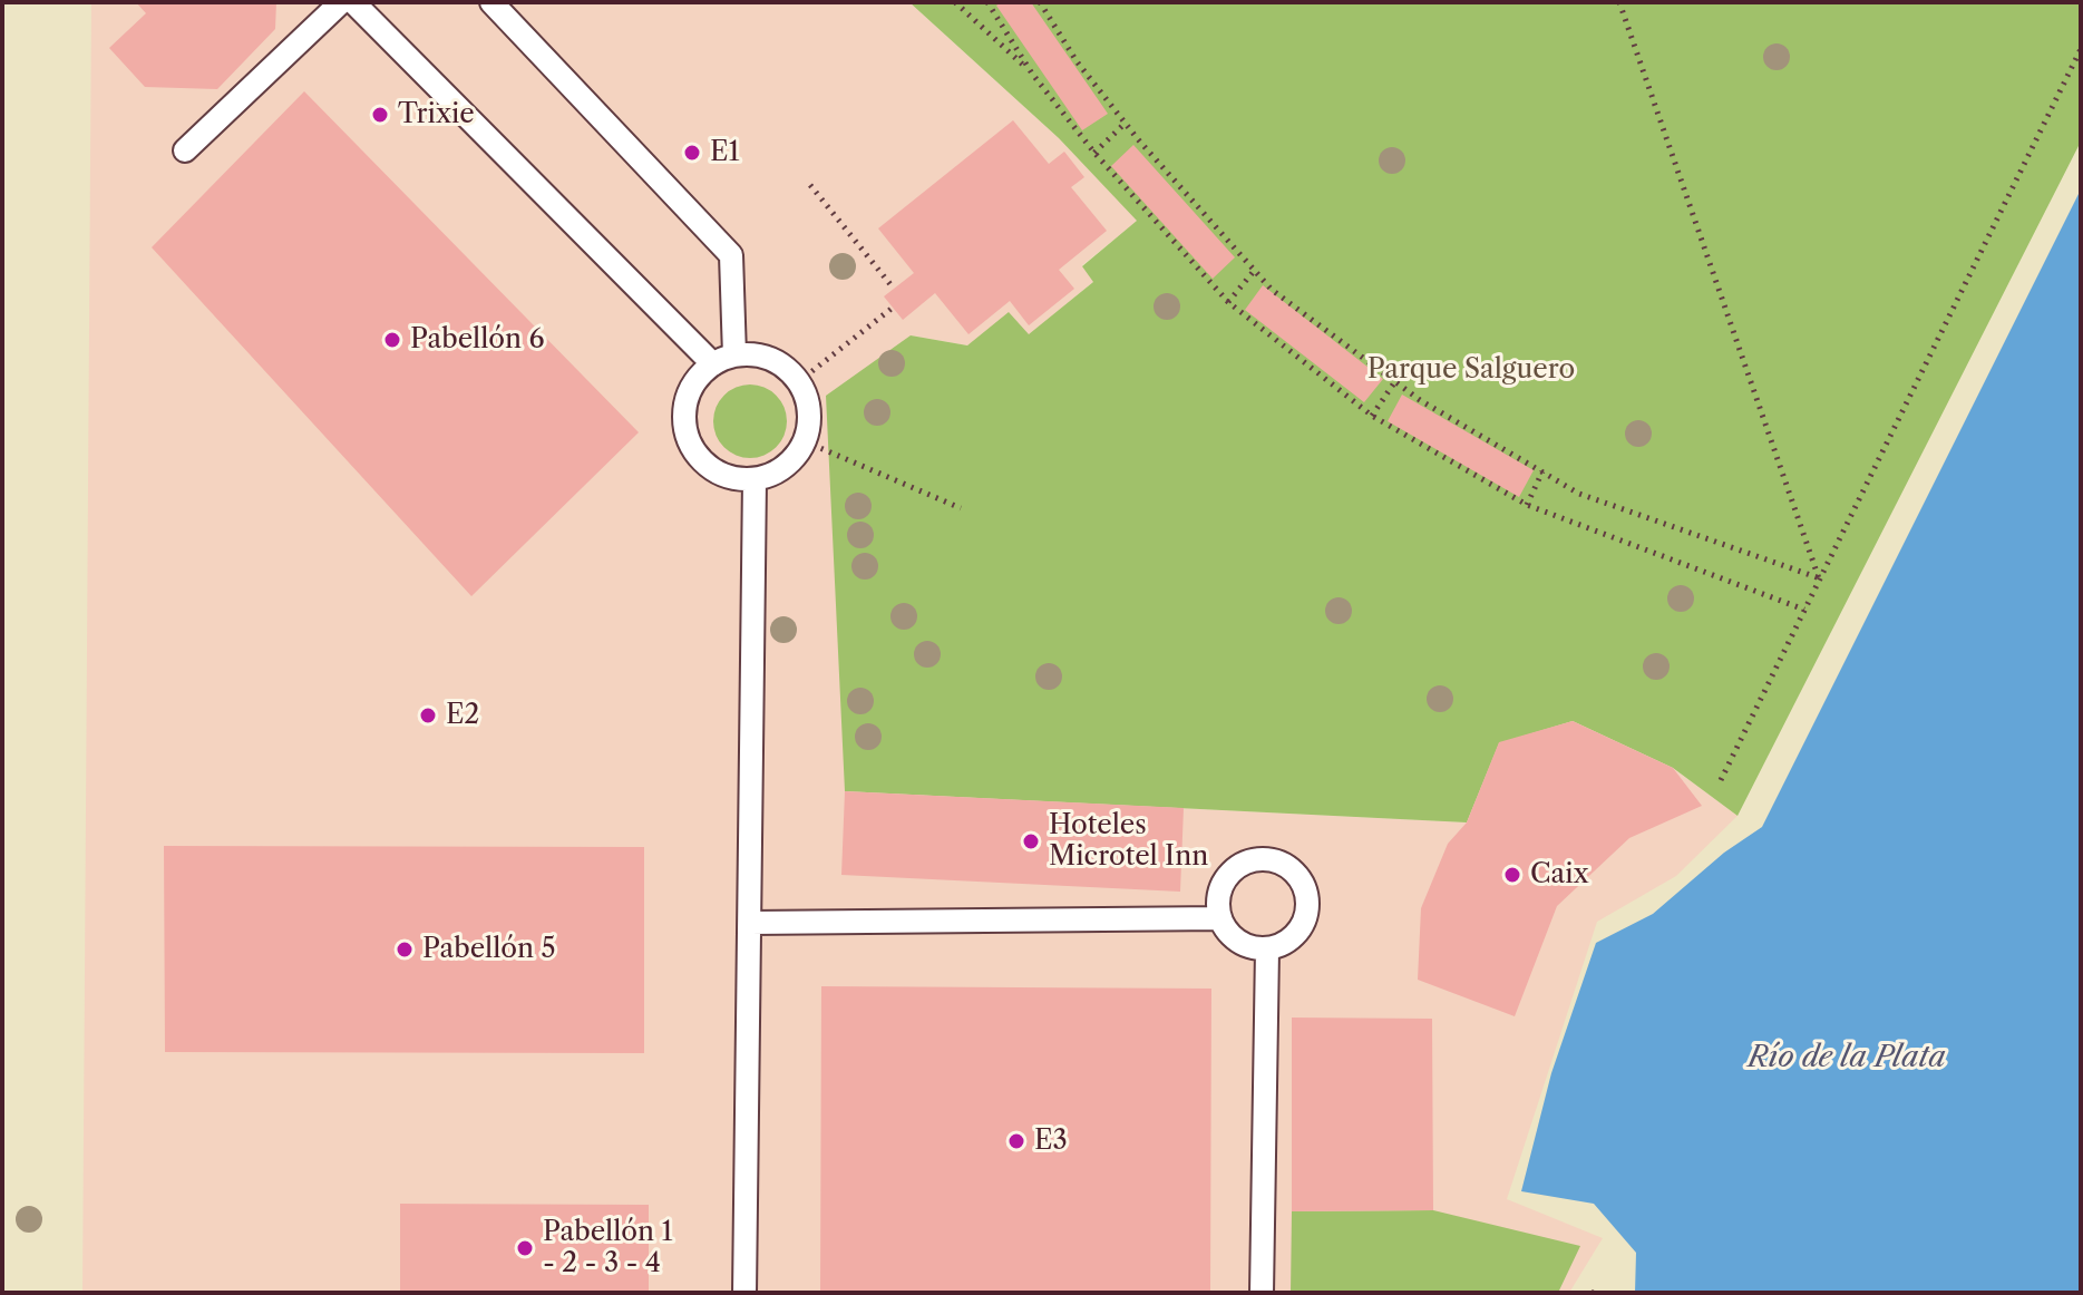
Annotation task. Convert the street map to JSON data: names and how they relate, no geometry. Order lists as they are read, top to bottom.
{
  "water": ["Río de la Plata"],
  "parks": ["Parque Salguero"],
  "places": [
    "Trixie",
    "E1",
    "Pabellón 6",
    "E2",
    "Hoteles Microtel Inn",
    "Caix",
    "Pabellón 5",
    "E3",
    "Pabellón 1 - 2 - 3 - 4"
  ]
}
